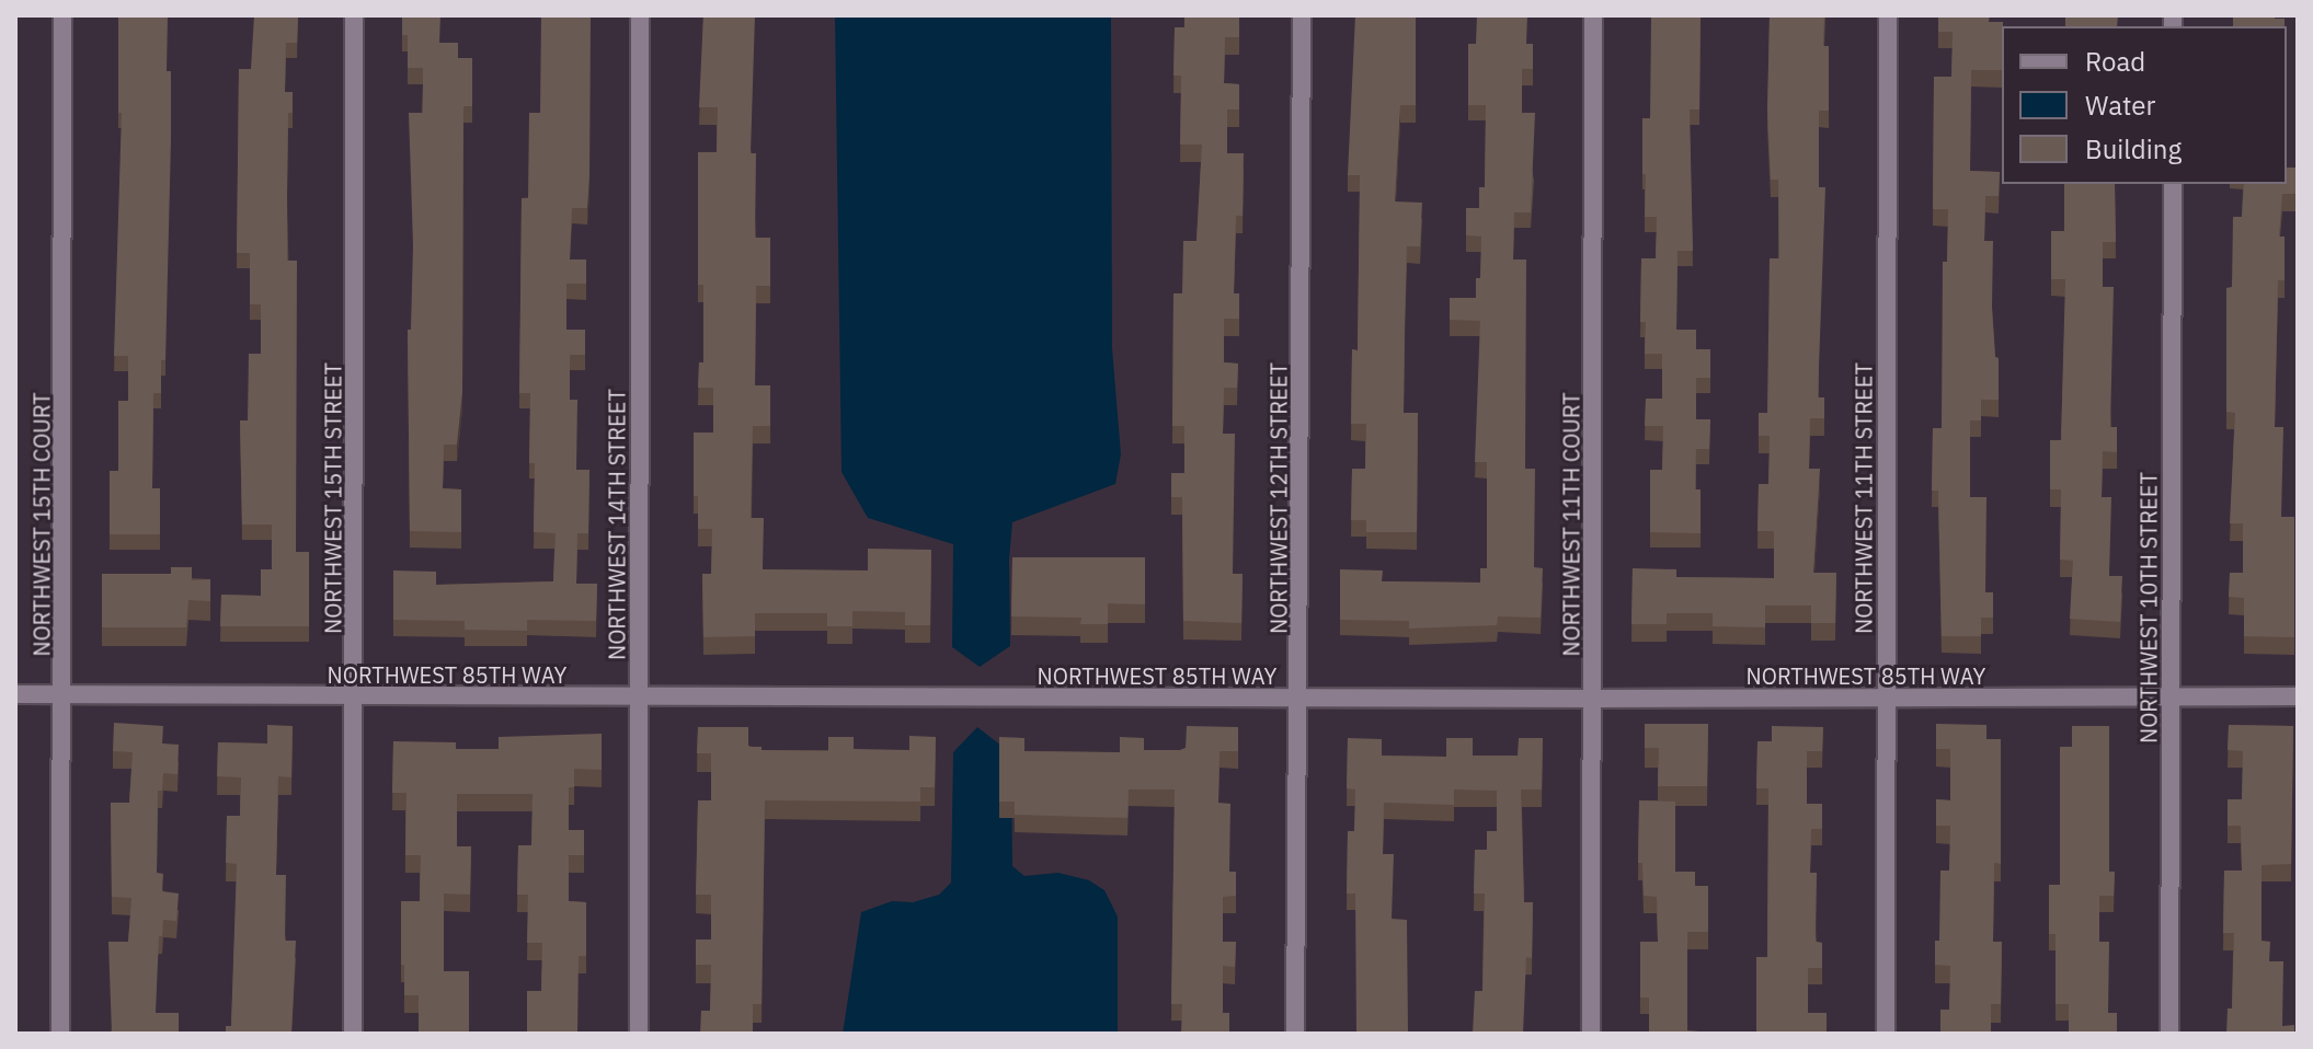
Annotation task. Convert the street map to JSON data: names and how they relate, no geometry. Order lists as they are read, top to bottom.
{
  "streets": {
    "street": [
      "NORTHWEST 15TH STREET",
      "NORTHWEST 12TH STREET",
      "NORTHWEST 11TH STREET",
      "NORTHWEST 15TH COURT",
      "NORTHWEST 14TH STREET",
      "NORTHWEST 11TH COURT",
      "NORTHWEST 10TH STREET",
      "NORTHWEST 85TH WAY"
    ]
  },
  "crossings": [
    ["NORTHWEST 15TH STREET", "NORTHWEST 85TH WAY"],
    ["NORTHWEST 12TH STREET", "NORTHWEST 85TH WAY"],
    ["NORTHWEST 11TH STREET", "NORTHWEST 85TH WAY"],
    ["NORTHWEST 15TH COURT", "NORTHWEST 85TH WAY"],
    ["NORTHWEST 14TH STREET", "NORTHWEST 85TH WAY"],
    ["NORTHWEST 11TH COURT", "NORTHWEST 85TH WAY"],
    ["NORTHWEST 10TH STREET", "NORTHWEST 85TH WAY"]
  ],
  "legend": ["Road", "Water", "Building"]
}
